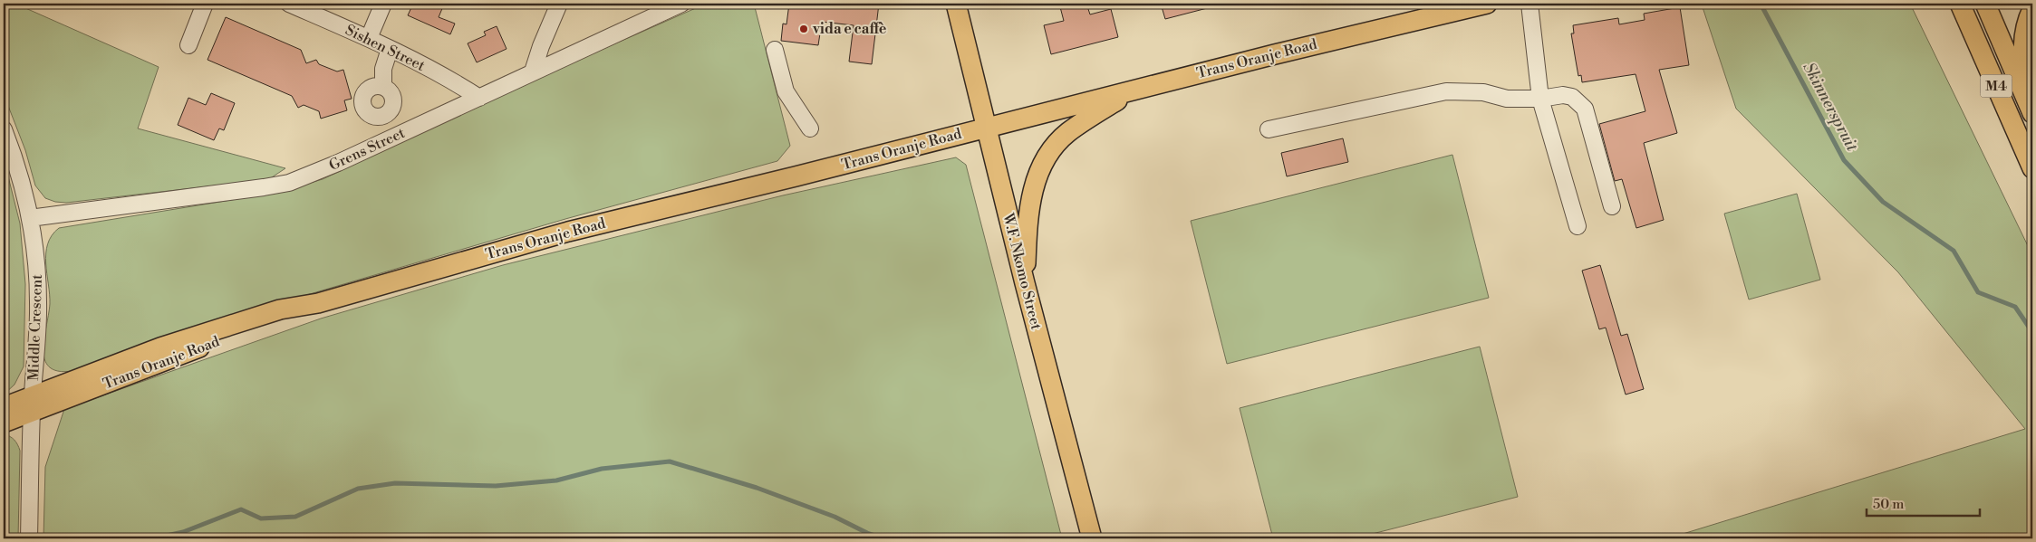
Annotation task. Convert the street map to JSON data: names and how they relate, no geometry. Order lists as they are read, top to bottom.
{
  "streets": {
    "main road": ["Trans Oranje Road", "M4", "W.F. Nkomo Street"],
    "street": ["Sishen Street", "Grens Street", "Middle Crescent"]
  },
  "crossings": [
    ["Sishen Street", "Grens Street"],
    ["Trans Oranje Road", "W.F. Nkomo Street"],
    ["Trans Oranje Road", "Middle Crescent"],
    ["Grens Street", "Middle Crescent"]
  ],
  "water": ["Skinnerspruit"],
  "places": ["vida e caffè"],
  "scale_bar": "50 m"
}
